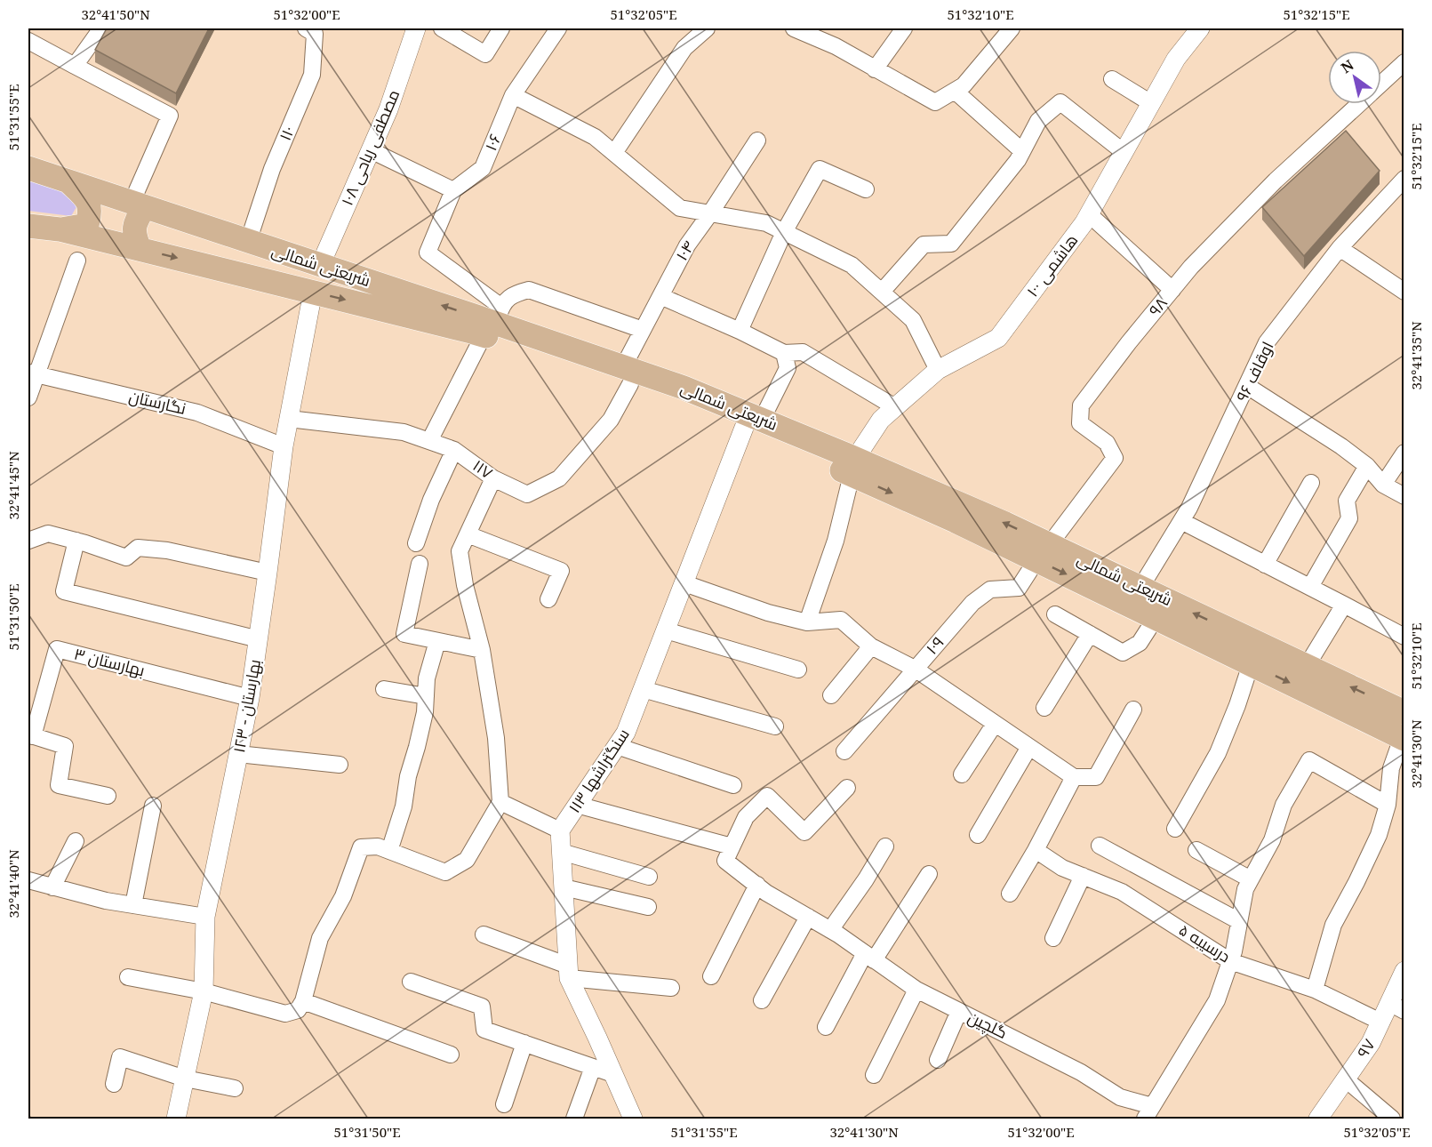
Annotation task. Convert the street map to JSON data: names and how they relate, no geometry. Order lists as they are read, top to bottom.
{
  "streets": {
    "main road": ["شریعتی شمالی"],
    "street": [
      "۱۱۰",
      "۱۰۶",
      "مصطفی ریاحی ۱۰۸",
      "۱۰۴",
      "هاشمی ۱۰۰",
      "۹۸",
      "اوقاف ۹۶",
      "نگارستان",
      "۱۱۷",
      "۱۰۹",
      "بهارستان ۳",
      "بهارستان - ۱۲۳",
      "سنگتراشها ۱۱۳",
      "درسیبه ۵",
      "گلچین",
      "۹۷"
    ]
  },
  "crossings": [
    ["۱۱۰", "شریعتی شمالی"],
    ["مصطفی ریاحی ۱۰۸", "شریعتی شمالی"],
    ["۱۰۴", "شریعتی شمالی"],
    ["۱۰۴", "۱۱۷"],
    ["شریعتی شمالی", "هاشمی ۱۰۰"],
    ["شریعتی شمالی", "۹۸"],
    ["شریعتی شمالی", "اوقاف ۹۶"],
    ["شریعتی شمالی", "۱۱۷"],
    ["شریعتی شمالی", "۱۰۹"],
    ["شریعتی شمالی", "بهارستان - ۱۲۳"],
    ["شریعتی شمالی", "سنگتراشها ۱۱۳"],
    ["۹۸", "۱۰۹"],
    ["نگارستان", "بهارستان - ۱۲۳"],
    ["۱۱۷", "بهارستان - ۱۲۳"],
    ["بهارستان ۳", "بهارستان - ۱۲۳"],
    ["درسیبه ۵", "۹۷"]
  ],
  "north": "top left",
  "coordinates": [
    "32°41'50\"N",
    "51°32'00\"E",
    "51°32'05\"E",
    "51°32'10\"E",
    "51°32'15\"E",
    "51°31'55\"E",
    "32°41'35\"N",
    "32°41'45\"N",
    "51°31'50\"E",
    "32°41'30\"N",
    "32°41'40\"N"
  ]
}
